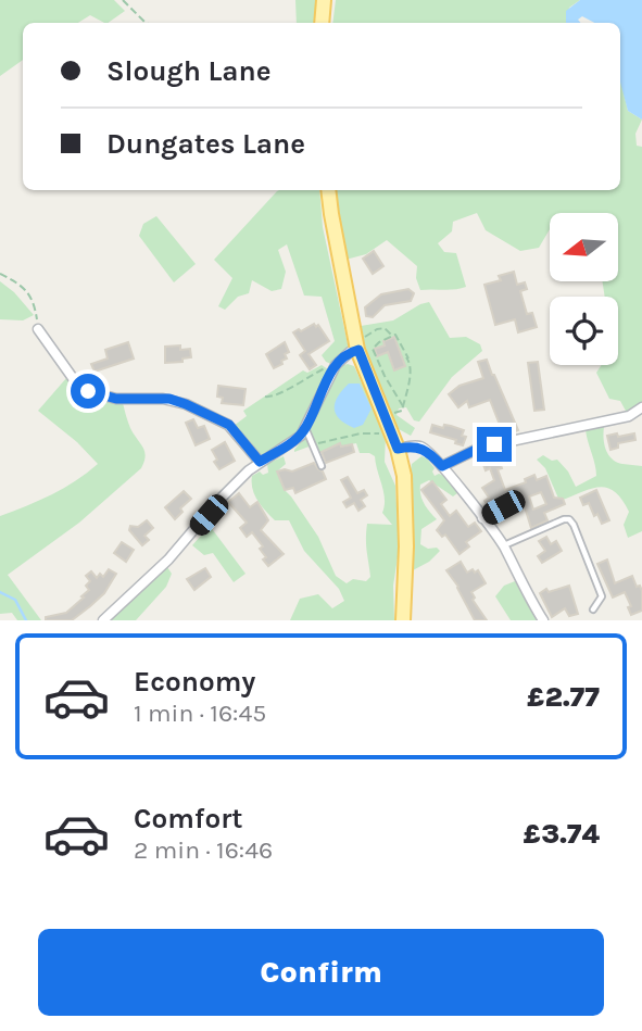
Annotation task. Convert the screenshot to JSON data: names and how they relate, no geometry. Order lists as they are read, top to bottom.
{
  "north": "left",
  "page": {
    "banner": ["Slough Lane", "Dungates Lane"],
    "list": [
      {
        "name": "Economy",
        "note": "1 min · 16:45",
        "value": "£2.77"
      },
      {
        "name": "Comfort",
        "note": "2 min · 16:46",
        "value": "£3.74"
      }
    ],
    "buttons": "Confirm"
  }
}
